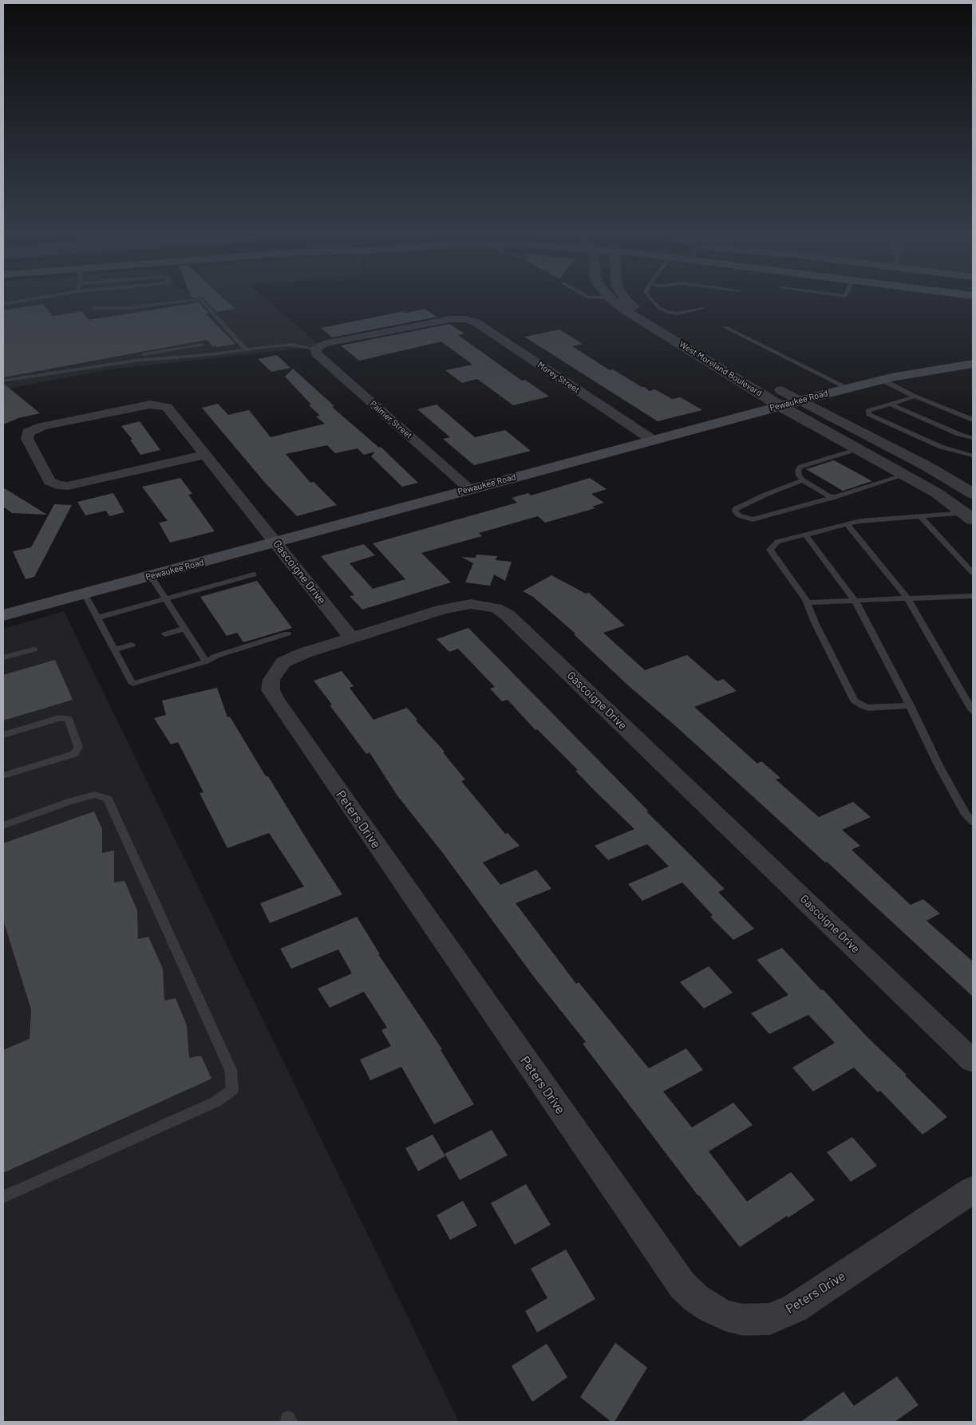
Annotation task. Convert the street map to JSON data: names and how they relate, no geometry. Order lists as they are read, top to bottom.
{
  "streets": {
    "main road": ["Pewaukee Road"],
    "street": [
      "West Moreland Boulevard",
      "Morey Street",
      "Palmer Street",
      "Gascoigne Drive",
      "Peters Drive"
    ]
  },
  "crossings": [
    ["West Moreland Boulevard", "Pewaukee Road"],
    ["Morey Street", "Pewaukee Road"],
    ["Morey Street", "Palmer Street"],
    ["Pewaukee Road", "Palmer Street"],
    ["Pewaukee Road", "Gascoigne Drive"],
    ["Gascoigne Drive", "Peters Drive"]
  ]
}
